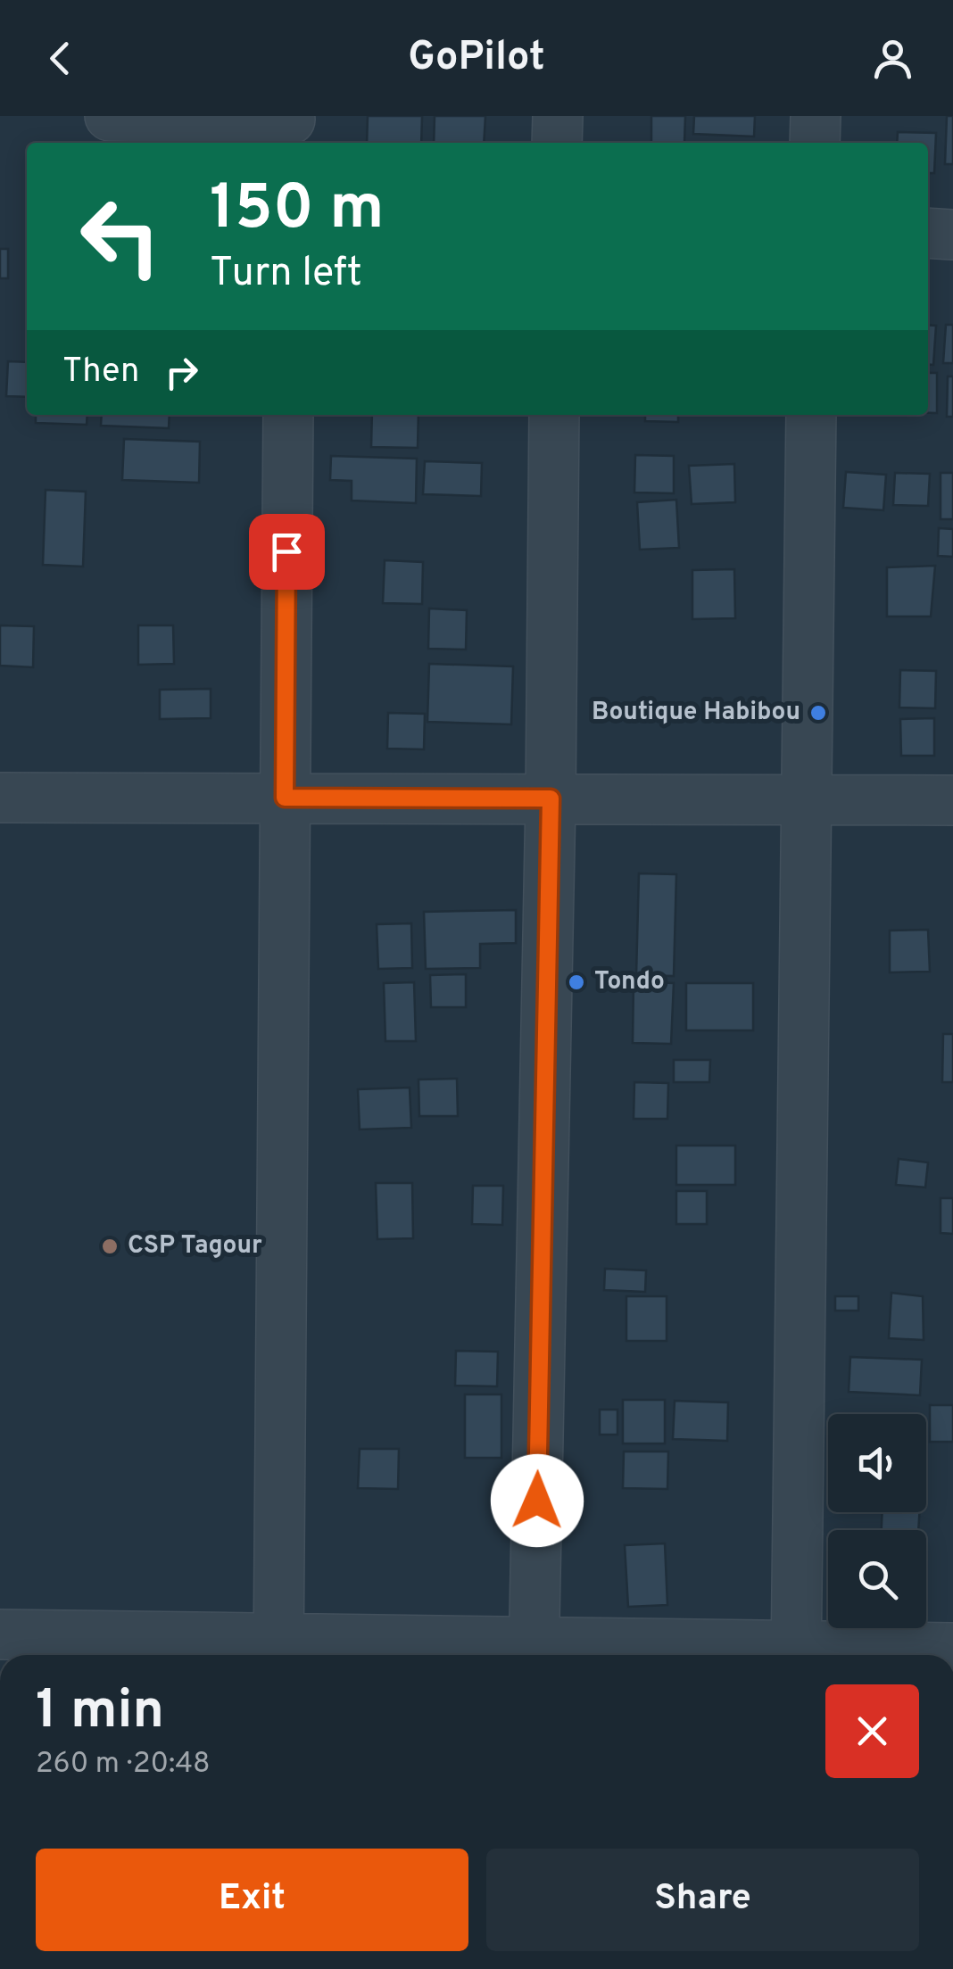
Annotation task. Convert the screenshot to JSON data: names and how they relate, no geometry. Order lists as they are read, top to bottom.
{
  "places": ["Boutique Habibou", "Tondo", "CSP Tagour"],
  "page": {
    "header": "GoPilot",
    "turn": ["150 m", "Turn left"],
    "then": "Then",
    "heading": ["1 min", "260 m · 20:48"],
    "buttons": ["Exit", "Share"]
  }
}
